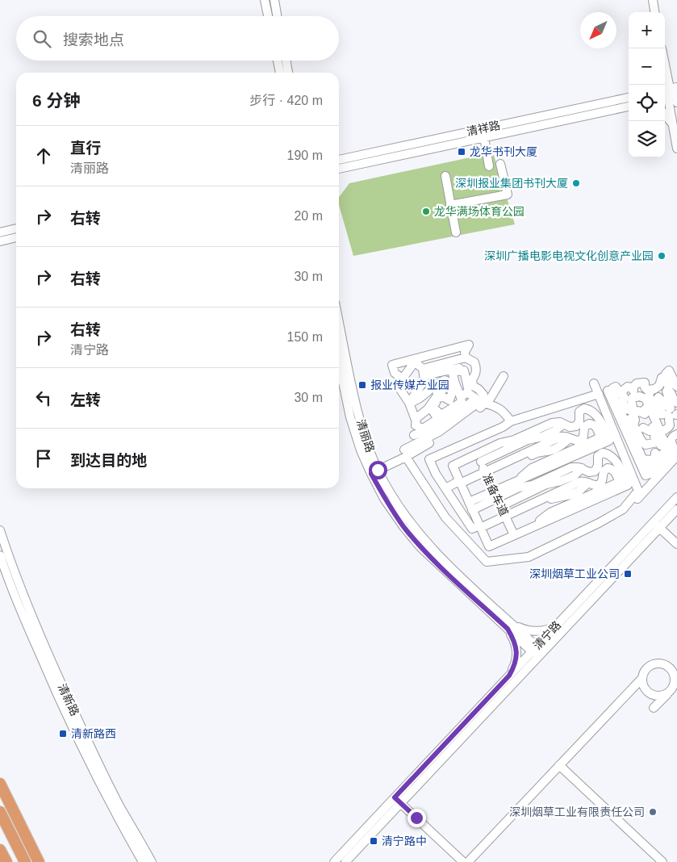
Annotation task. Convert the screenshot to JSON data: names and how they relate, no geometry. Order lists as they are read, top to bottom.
{
  "streets": {
    "street": [
      "清祥路",
      "清丽路",
      "准备车道",
      "清宁路",
      "清新路"
    ]
  },
  "crossings": [
    ["清丽路", "清宁路"]
  ],
  "places": {
    "transit": [
      "龙华书刊大厦",
      "报业传媒产业园",
      "深圳烟草工业公司",
      "清新路西",
      "清宁路中"
    ],
    "other": [
      "深圳报业集团书刊大厦",
      "龙华满场体育公园",
      "深圳广播电影电视文化创意产业园",
      "深圳烟草工业有限责任公司"
    ]
  },
  "north": "bottom left",
  "page": {
    "map_buttons": ["+", "−"],
    "search": "搜索地点",
    "heading": ["6 分钟", "步行 · 420 m"],
    "list": [
      ["直行", "清丽路", "190 m"],
      ["右转", "20 m"],
      ["右转", "30 m"],
      ["右转", "清宁路", "150 m"],
      ["左转", "30 m"],
      "到达目的地"
    ]
  }
}
